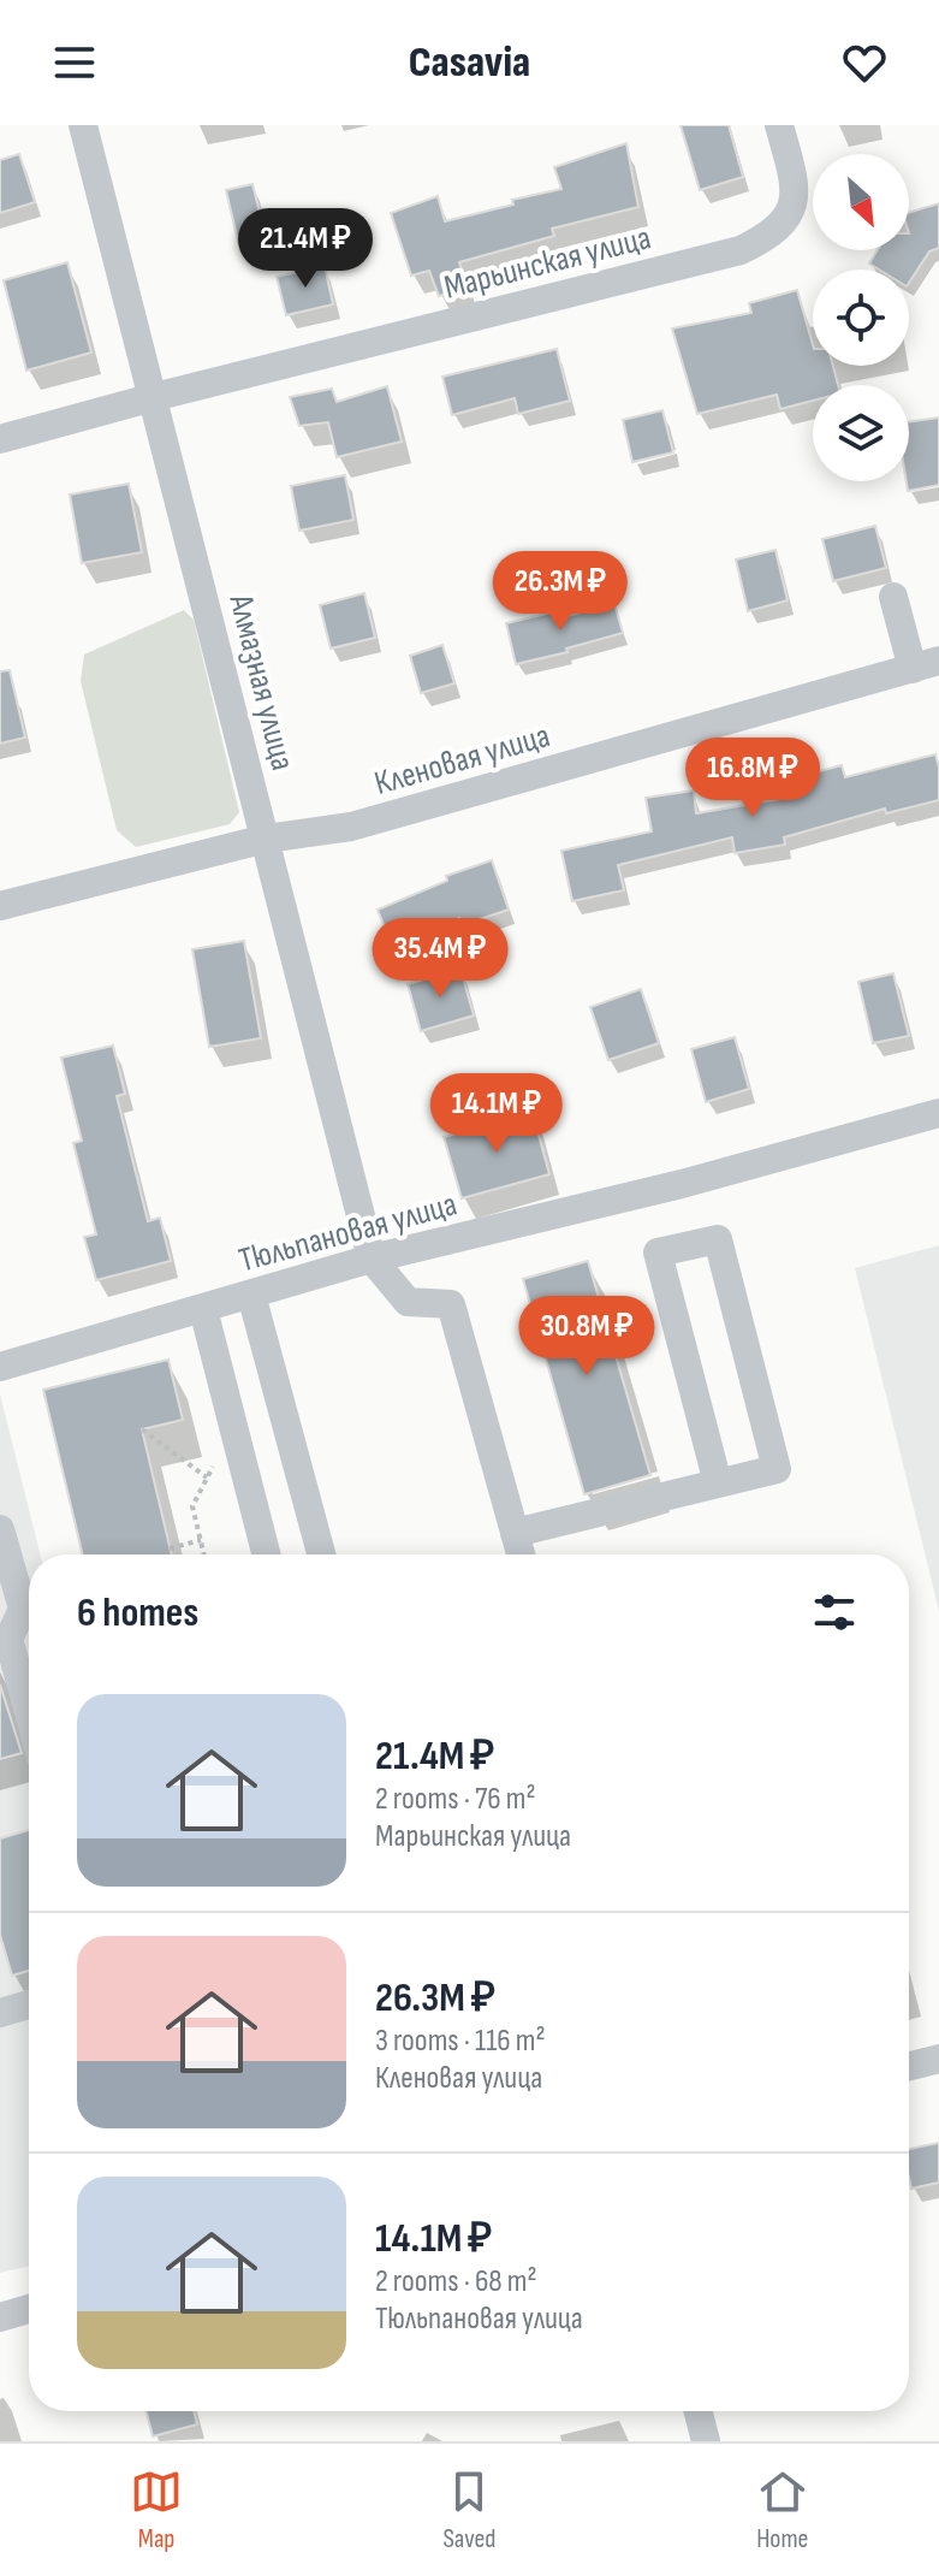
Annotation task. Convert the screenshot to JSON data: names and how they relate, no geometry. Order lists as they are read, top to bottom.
{
  "streets": {
    "street": [
      "Марьинская улица",
      "Алмазная улица",
      "Кленовая улица",
      "Тюльпановая улица"
    ]
  },
  "crossings": [
    ["Марьинская улица", "Алмазная улица"],
    ["Алмазная улица", "Кленовая улица"],
    ["Алмазная улица", "Тюльпановая улица"]
  ],
  "north": "bottom right",
  "page": {
    "header": "Casavia",
    "price": [
      "21.4M ₽",
      "26.3M ₽",
      "16.8M ₽",
      "35.4M ₽",
      "14.1M ₽",
      "30.8M ₽"
    ],
    "heading": "6 homes",
    "list": [
      {
        "name": "21.4M ₽",
        "note": "2 rooms · 76 m² · Марьинская улица"
      },
      {
        "name": "26.3M ₽",
        "note": "3 rooms · 116 m² · Кленовая улица"
      },
      {
        "name": "14.1M ₽",
        "note": "2 rooms · 68 m² · Тюльпановая улица"
      }
    ],
    "tabs": ["Map", "Saved", "Home"]
  }
}
